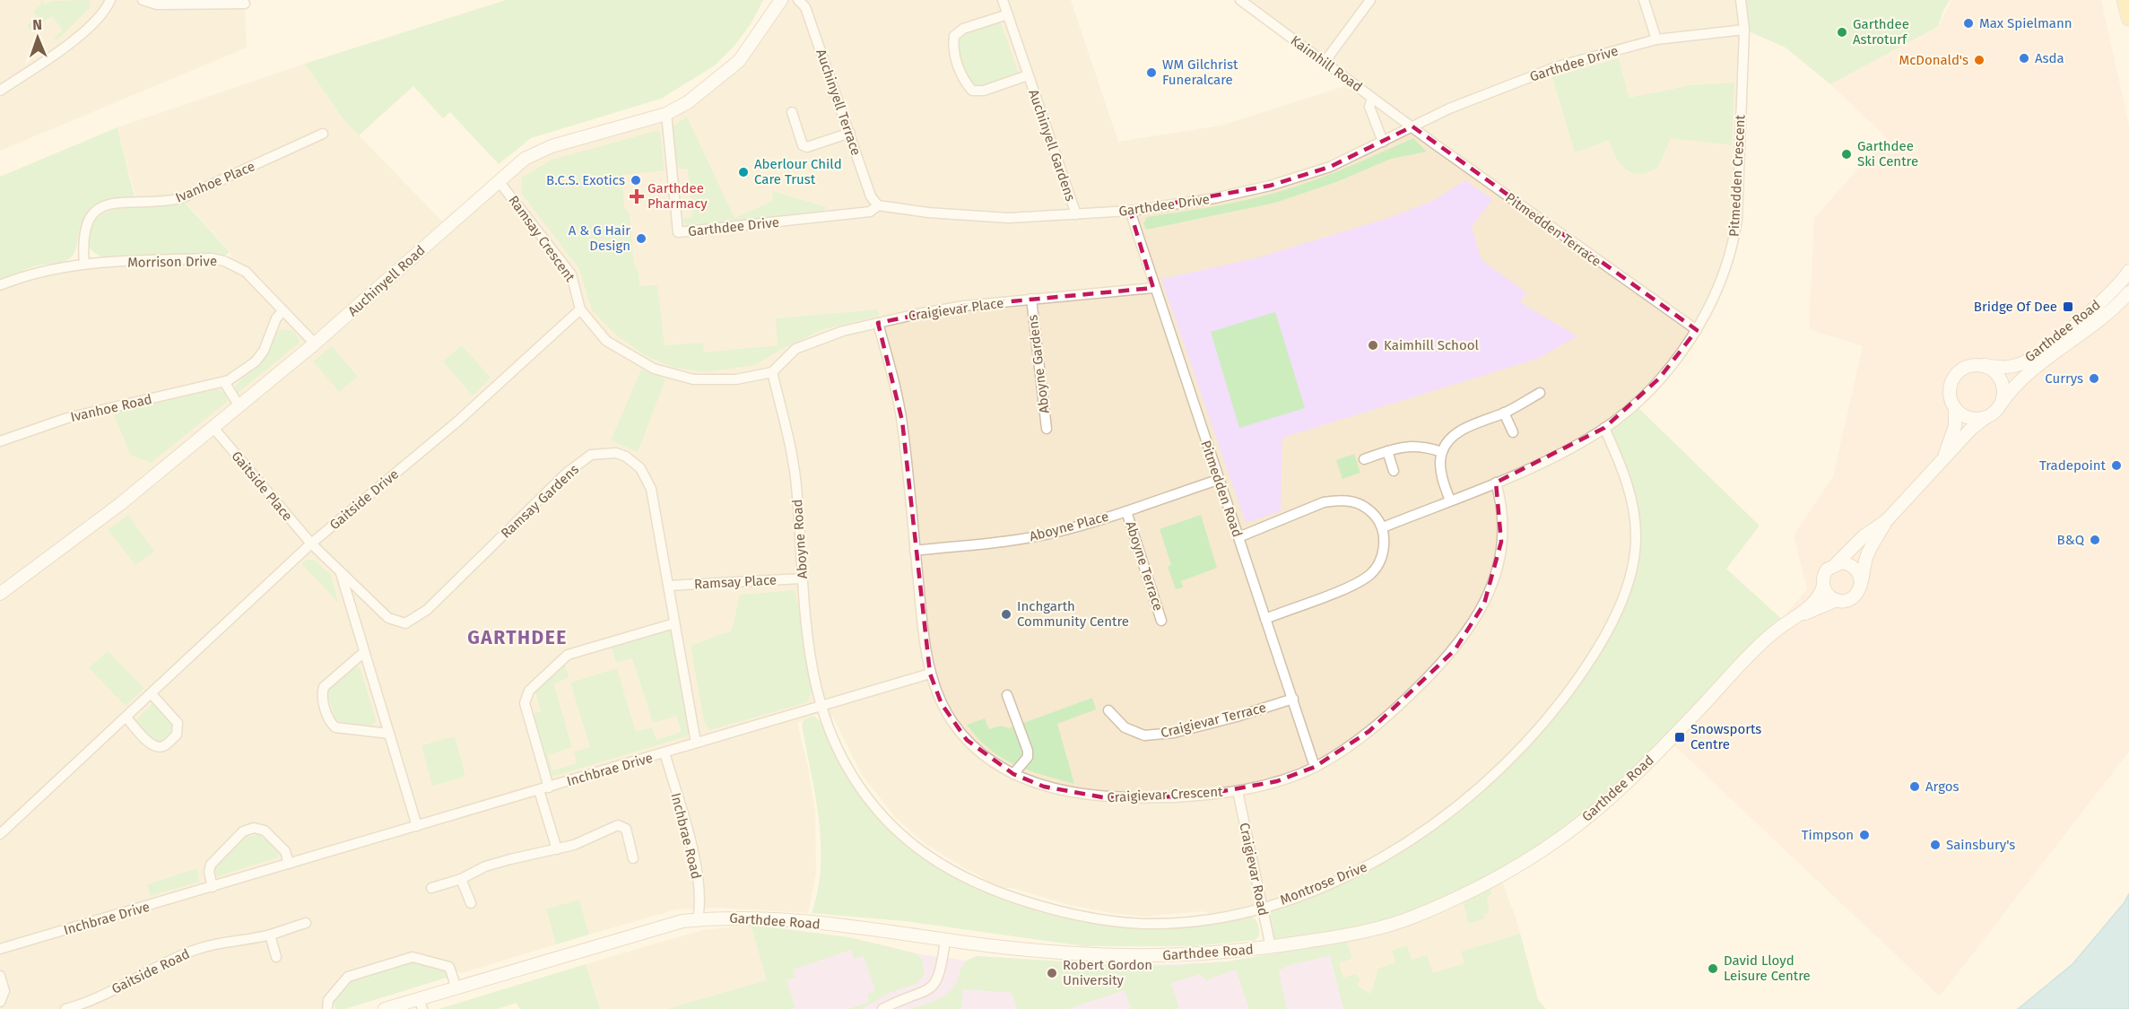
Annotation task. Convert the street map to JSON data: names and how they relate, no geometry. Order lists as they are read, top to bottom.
{
  "streets": {
    "street": [
      "Kaimhill Road",
      "Garthdee Drive",
      "Auchinyell Terrace",
      "Auchinyell Gardens",
      "Pitmedden Crescent",
      "Ivanhoe Place",
      "Pitmedden Terrace",
      "Ramsay Crescent",
      "Morrison Drive",
      "Auchinyell Road",
      "Craigievar Place",
      "Garthdee Road",
      "Aboyne Gardens",
      "Ivanhoe Road",
      "Gaitside Place",
      "Pitmedden Road",
      "Gaitside Drive",
      "Ramsay Gardens",
      "Aboyne Place",
      "Aboyne Road",
      "Aboyne Terrace",
      "Ramsay Place",
      "Craigievar Terrace",
      "Inchbrae Drive",
      "Craigievar Crescent",
      "Inchbrae Road",
      "Craigievar Road",
      "Montrose Drive",
      "Gaitside Road"
    ]
  },
  "crossings": [
    ["Kaimhill Road", "Garthdee Drive"],
    ["Kaimhill Road", "Pitmedden Terrace"],
    ["Garthdee Drive", "Auchinyell Terrace"],
    ["Garthdee Drive", "Auchinyell Gardens"],
    ["Garthdee Drive", "Pitmedden Crescent"],
    ["Garthdee Drive", "Pitmedden Terrace"],
    ["Garthdee Drive", "Auchinyell Road"],
    ["Garthdee Drive", "Pitmedden Road"],
    ["Pitmedden Crescent", "Pitmedden Terrace"],
    ["Pitmedden Crescent", "Craigievar Crescent"],
    ["Pitmedden Crescent", "Montrose Drive"],
    ["Ivanhoe Place", "Morrison Drive"],
    ["Ramsay Crescent", "Auchinyell Road"],
    ["Ramsay Crescent", "Craigievar Place"],
    ["Ramsay Crescent", "Gaitside Drive"],
    ["Ramsay Crescent", "Aboyne Road"],
    ["Morrison Drive", "Auchinyell Road"],
    ["Morrison Drive", "Ivanhoe Road"],
    ["Auchinyell Road", "Gaitside Place"],
    ["Craigievar Place", "Aboyne Gardens"],
    ["Craigievar Place", "Pitmedden Road"],
    ["Craigievar Place", "Aboyne Road"],
    ["Craigievar Place", "Craigievar Crescent"],
    ["Garthdee Road", "Inchbrae Road"],
    ["Garthdee Road", "Craigievar Road"],
    ["Gaitside Place", "Gaitside Drive"],
    ["Gaitside Place", "Ramsay Gardens"],
    ["Pitmedden Road", "Aboyne Place"],
    ["Pitmedden Road", "Craigievar Terrace"],
    ["Pitmedden Road", "Craigievar Crescent"],
    ["Gaitside Drive", "Ramsay Gardens"],
    ["Ramsay Gardens", "Ramsay Place"],
    ["Ramsay Gardens", "Inchbrae Drive"],
    ["Aboyne Place", "Aboyne Terrace"],
    ["Aboyne Place", "Craigievar Crescent"],
    ["Aboyne Road", "Ramsay Place"],
    ["Aboyne Road", "Inchbrae Drive"],
    ["Aboyne Road", "Montrose Drive"],
    ["Inchbrae Drive", "Craigievar Crescent"],
    ["Inchbrae Drive", "Inchbrae Road"],
    ["Inchbrae Drive", "Montrose Drive"],
    ["Craigievar Crescent", "Craigievar Road"],
    ["Craigievar Road", "Montrose Drive"]
  ],
  "districts": ["GARTHDEE"],
  "places": {
    "other": [
      "Max Spielmann",
      "Garthdee Astroturf",
      "Asda",
      "McDonald's",
      "WM Gilchrist Funeralcare",
      "Garthdee Ski Centre",
      "Aberlour Child Care Trust",
      "B.C.S. Exotics",
      "A & G Hair Design",
      "Kaimhill School",
      "Currys",
      "Tradepoint",
      "B&Q",
      "Inchgarth Community Centre",
      "Argos",
      "Timpson",
      "Sainsbury's",
      "David Lloyd Leisure Centre",
      "Robert Gordon University"
    ],
    "health": ["Garthdee Pharmacy"],
    "transit": ["Bridge Of Dee", "Snowsports Centre"]
  },
  "north": "top"
}
